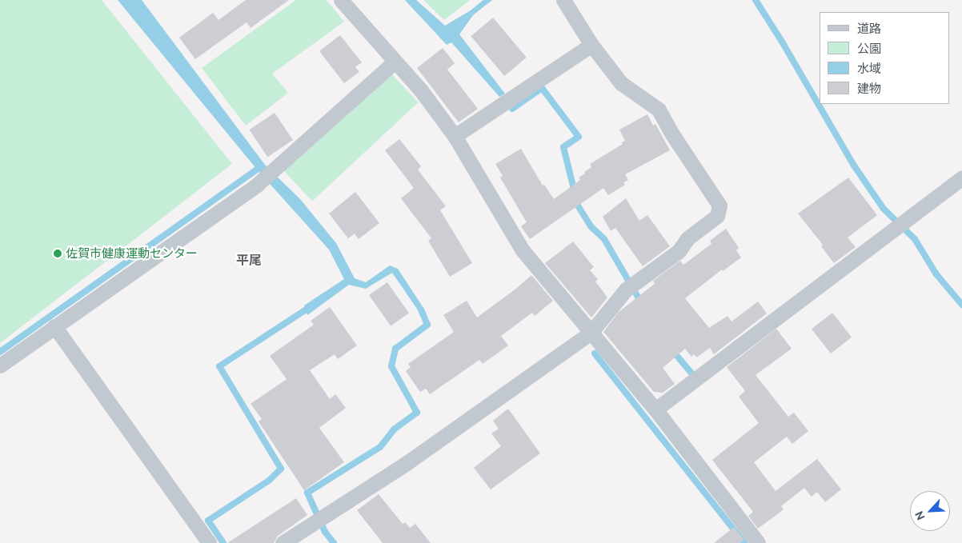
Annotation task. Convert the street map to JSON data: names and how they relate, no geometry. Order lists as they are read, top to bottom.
{
  "districts": ["平尾"],
  "places": ["佐賀市健康運動センター"],
  "legend": [
    "道路",
    "公園",
    "水域",
    "建物"
  ],
  "north": "bottom left"
}
